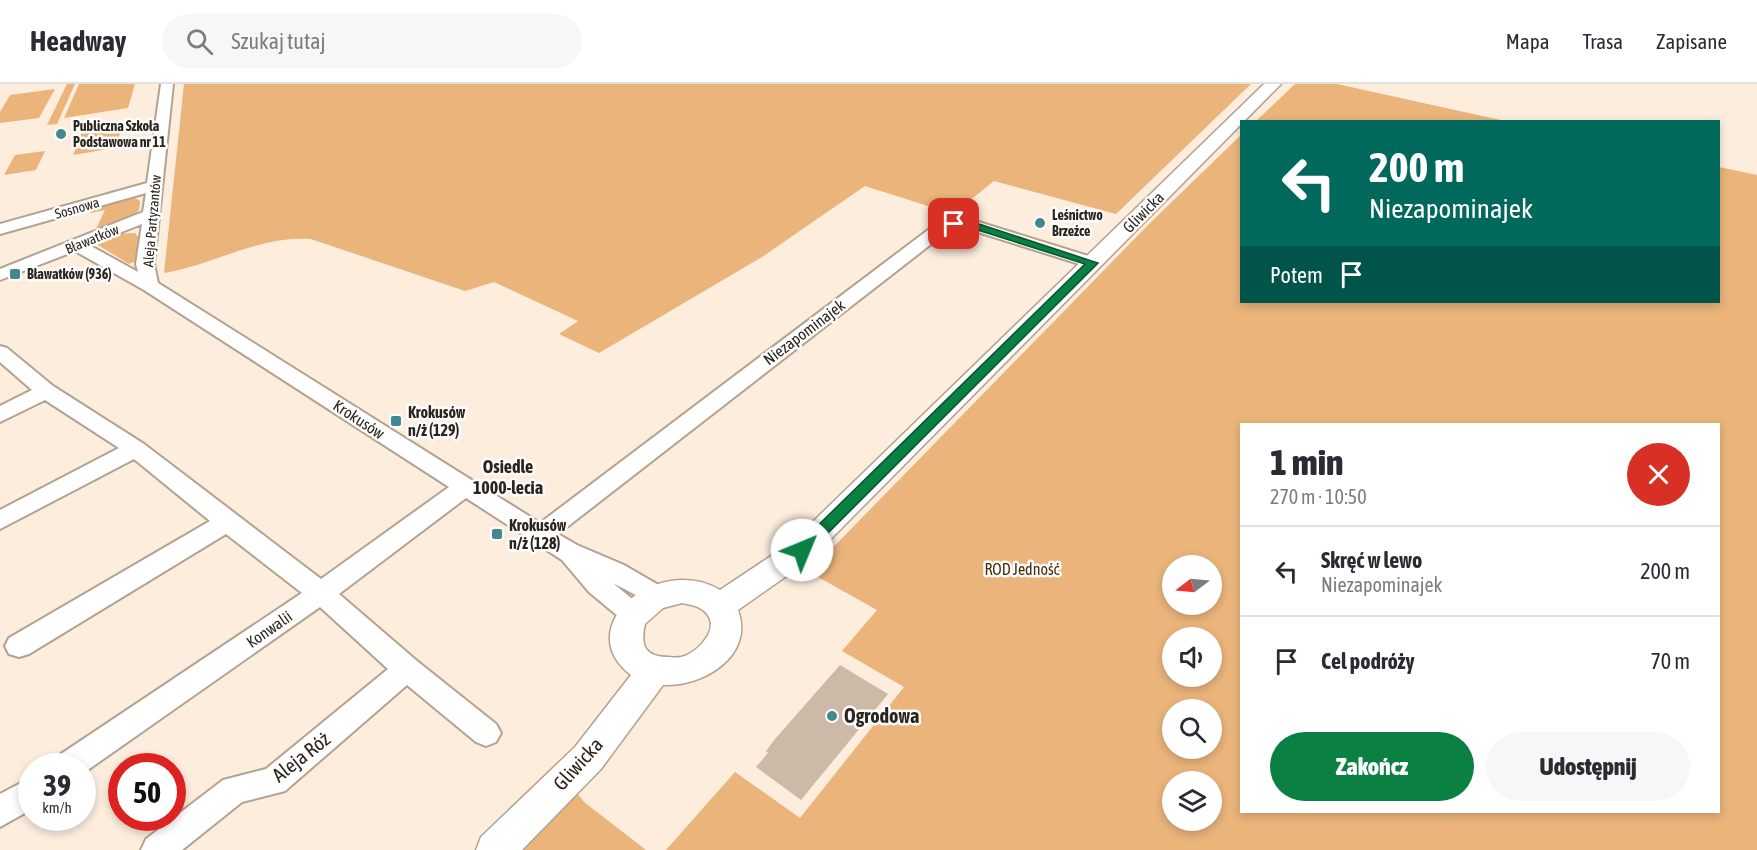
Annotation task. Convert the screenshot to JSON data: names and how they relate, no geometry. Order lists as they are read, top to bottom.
{
  "streets": {
    "main road": ["Gliwicka"],
    "street": [
      "Sosnowa",
      "Aleja Partyzantów",
      "Bławatków",
      "Niezapominajek",
      "Krokusów",
      "Konwalii",
      "Aleja Róż"
    ]
  },
  "crossings": [
    ["Sosnowa", "Aleja Partyzantów"],
    ["Gliwicka", "Niezapominajek"],
    ["Gliwicka", "Krokusów"],
    ["Aleja Partyzantów", "Bławatków"],
    ["Aleja Partyzantów", "Krokusów"],
    ["Bławatków", "Krokusów"],
    ["Niezapominajek", "Krokusów"],
    ["Krokusów", "Konwalii"]
  ],
  "districts": ["Osiedle 1000-lecia"],
  "parks": ["ROD Jedność"],
  "places": {
    "other": ["Publiczna Szkoła Podstawowa nr 11", "Leśnictwo Brzeźce", "Ogrodowa"],
    "transit": ["Bławatków (936)", "Krokusów n/ż (129)", "Krokusów n/ż (128)"]
  },
  "north": "left",
  "page": {
    "header": "Headway",
    "search": "Szukaj tutaj",
    "nav": ["Mapa", "Trasa", "Zapisane"],
    "turn": ["200 m", "Niezapominajek"],
    "then": "Potem",
    "heading": ["1 min", "270 m · 10:50"],
    "list": [
      {
        "name": "Skręć w lewo",
        "note": "Niezapominajek",
        "value": "200 m"
      },
      {
        "name": "Cel podróży",
        "value": "70 m"
      }
    ],
    "buttons": ["Zakończ", "Udostępnij"],
    "speed": "39 km/h",
    "limit": "50"
  }
}
